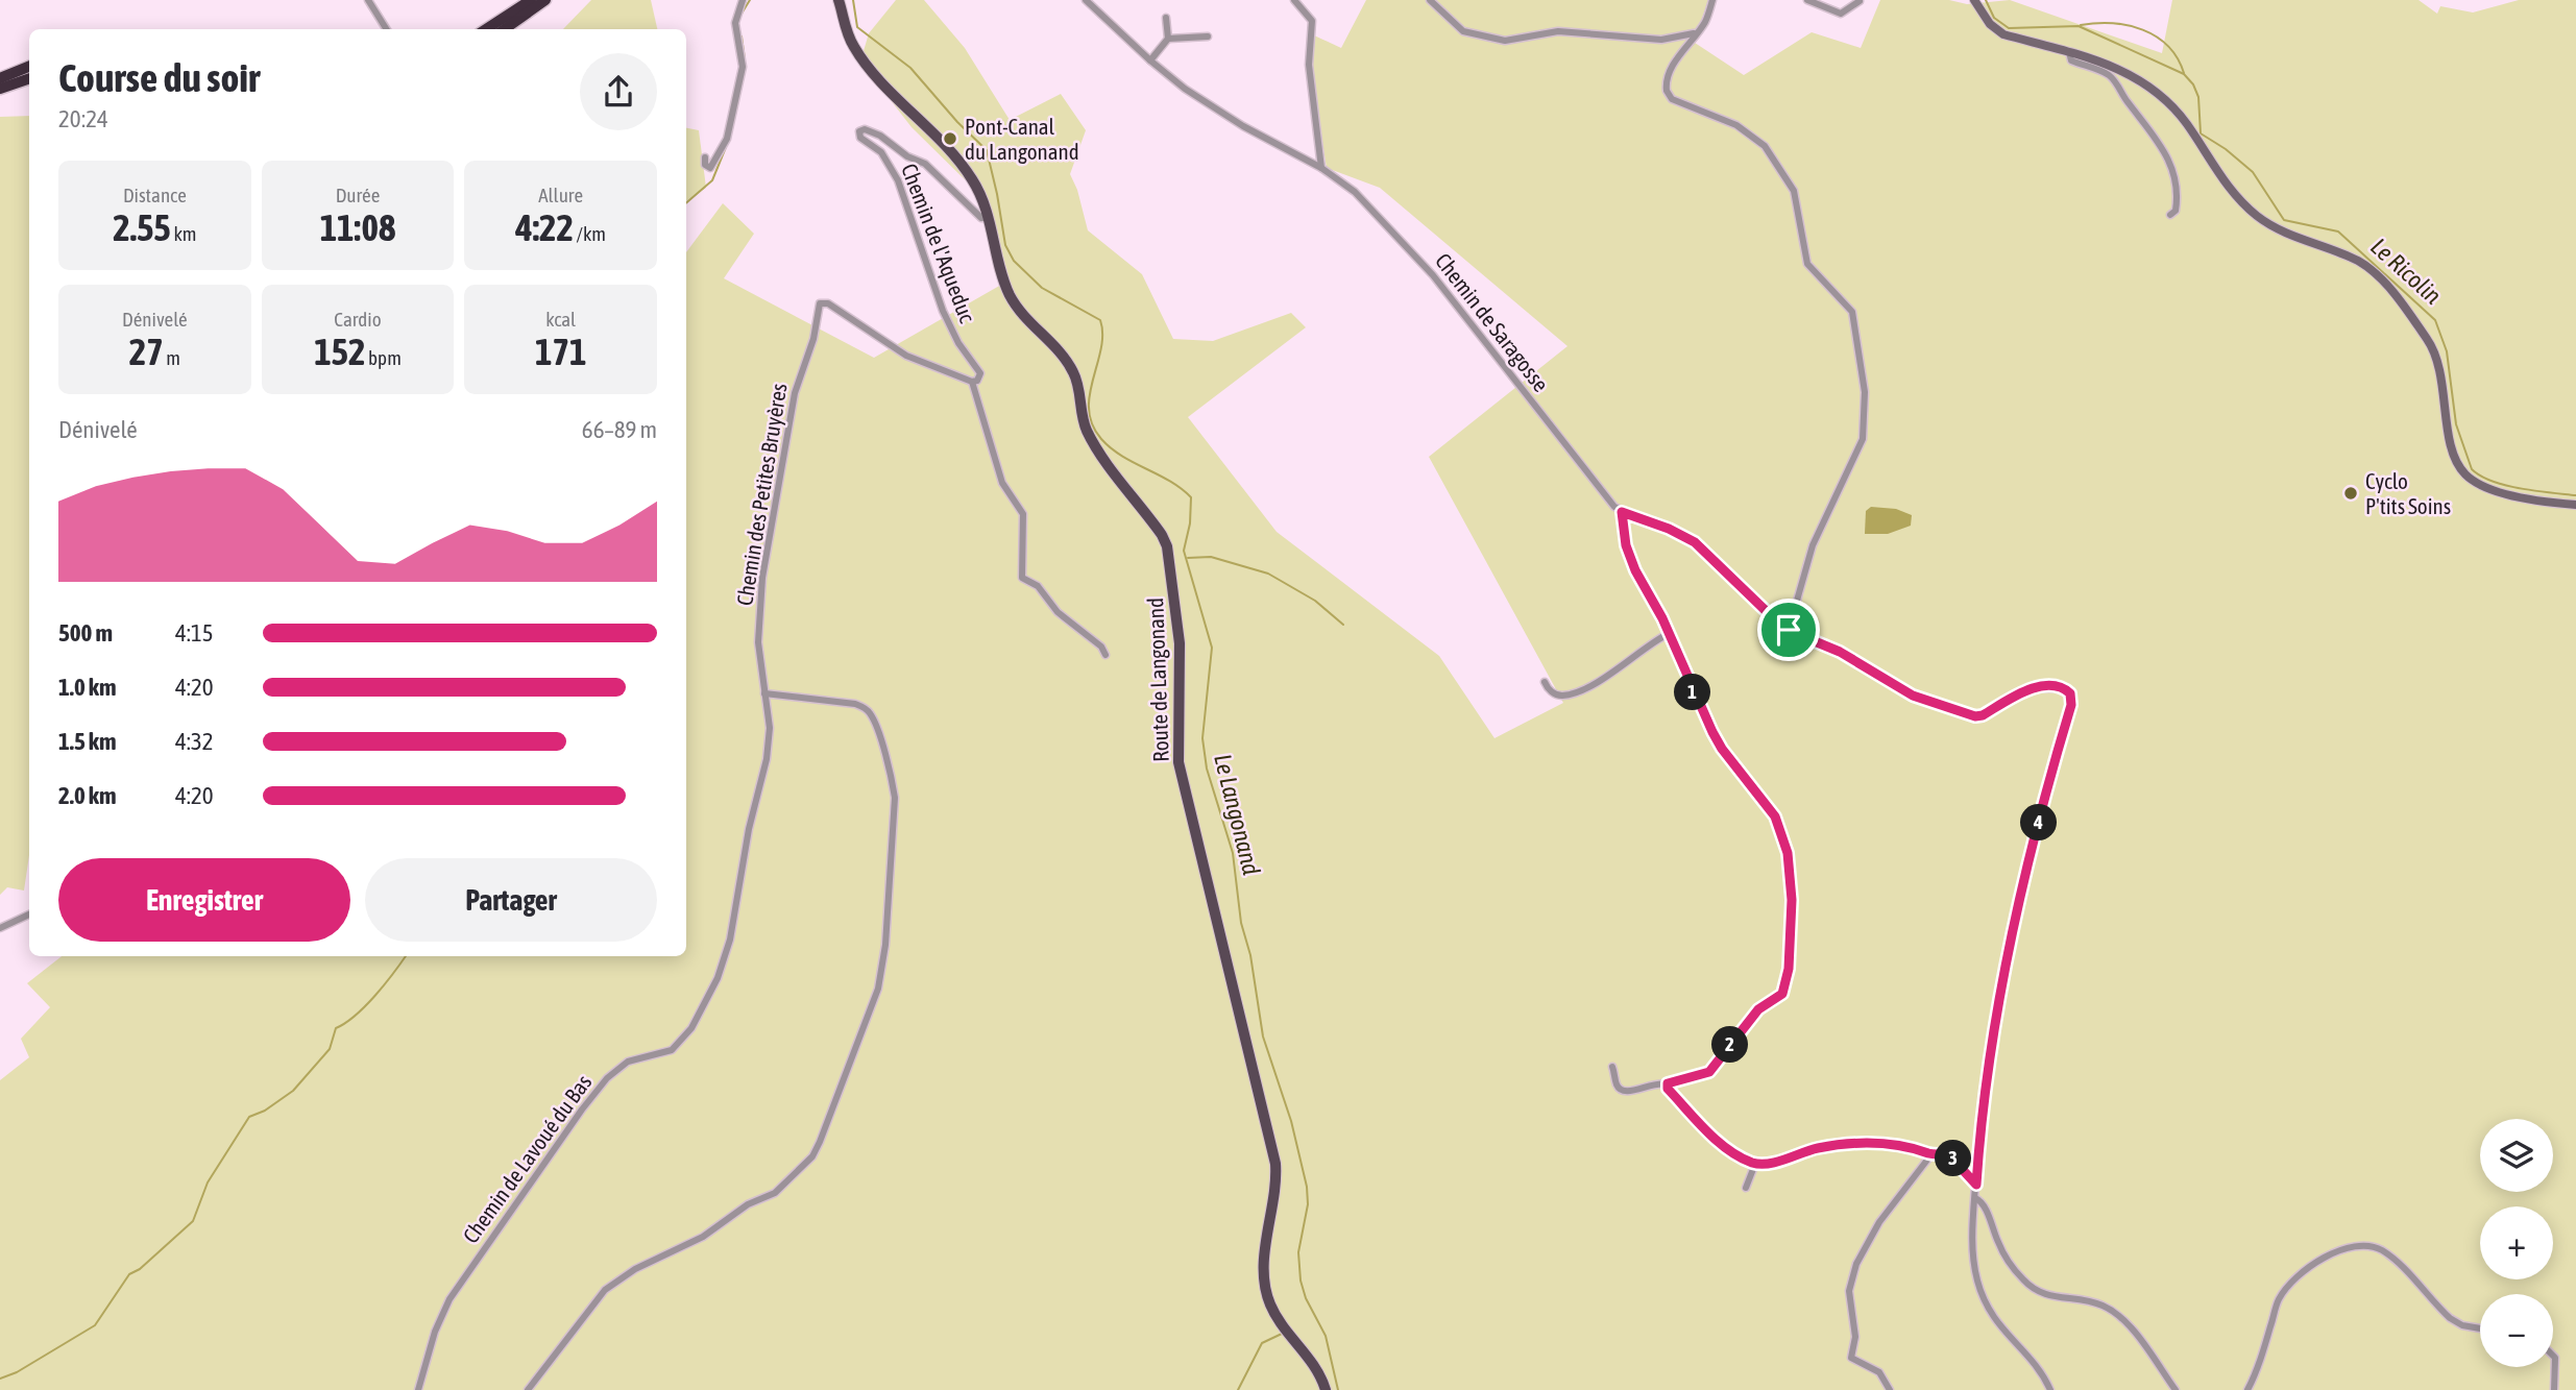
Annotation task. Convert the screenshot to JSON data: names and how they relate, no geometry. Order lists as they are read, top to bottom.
{
  "streets": {
    "main road": ["Route de Langonand"],
    "street": [
      "Chemin de l'Aqueduc",
      "Chemin de Saragosse",
      "Chemin des Petites Bruyères",
      "Chemin de Lavoué du Bas"
    ]
  },
  "crossings": [
    ["Chemin de l'Aqueduc", "Chemin des Petites Bruyères"],
    ["Chemin de l'Aqueduc", "Route de Langonand"],
    ["Chemin des Petites Bruyères", "Chemin de Lavoué du Bas"]
  ],
  "water": ["Le Ricolin", "Le Langonand"],
  "places": ["Pont-Canal du Langonand", "Cyclo P'tits Soins"],
  "page": {
    "heading": ["Course du soir", "20:24"],
    "stats": [
      ["Distance", "2.55 km"],
      ["Durée", "11:08"],
      ["Allure", "4:22 /km"],
      ["Dénivelé", "27 m"],
      ["Cardio", "152 bpm"],
      ["kcal", "171"]
    ],
    "chart": ["Dénivelé", "66–89 m"],
    "list": [
      {
        "name": "500 m",
        "note": "4:15"
      },
      {
        "name": "1.0 km",
        "note": "4:20"
      },
      {
        "name": "1.5 km",
        "note": "4:32"
      },
      {
        "name": "2.0 km",
        "note": "4:20"
      }
    ],
    "pins": [
      "1",
      "4",
      "2",
      "3"
    ],
    "buttons": ["Enregistrer", "Partager"],
    "map_buttons": ["+", "−"]
  }
}
